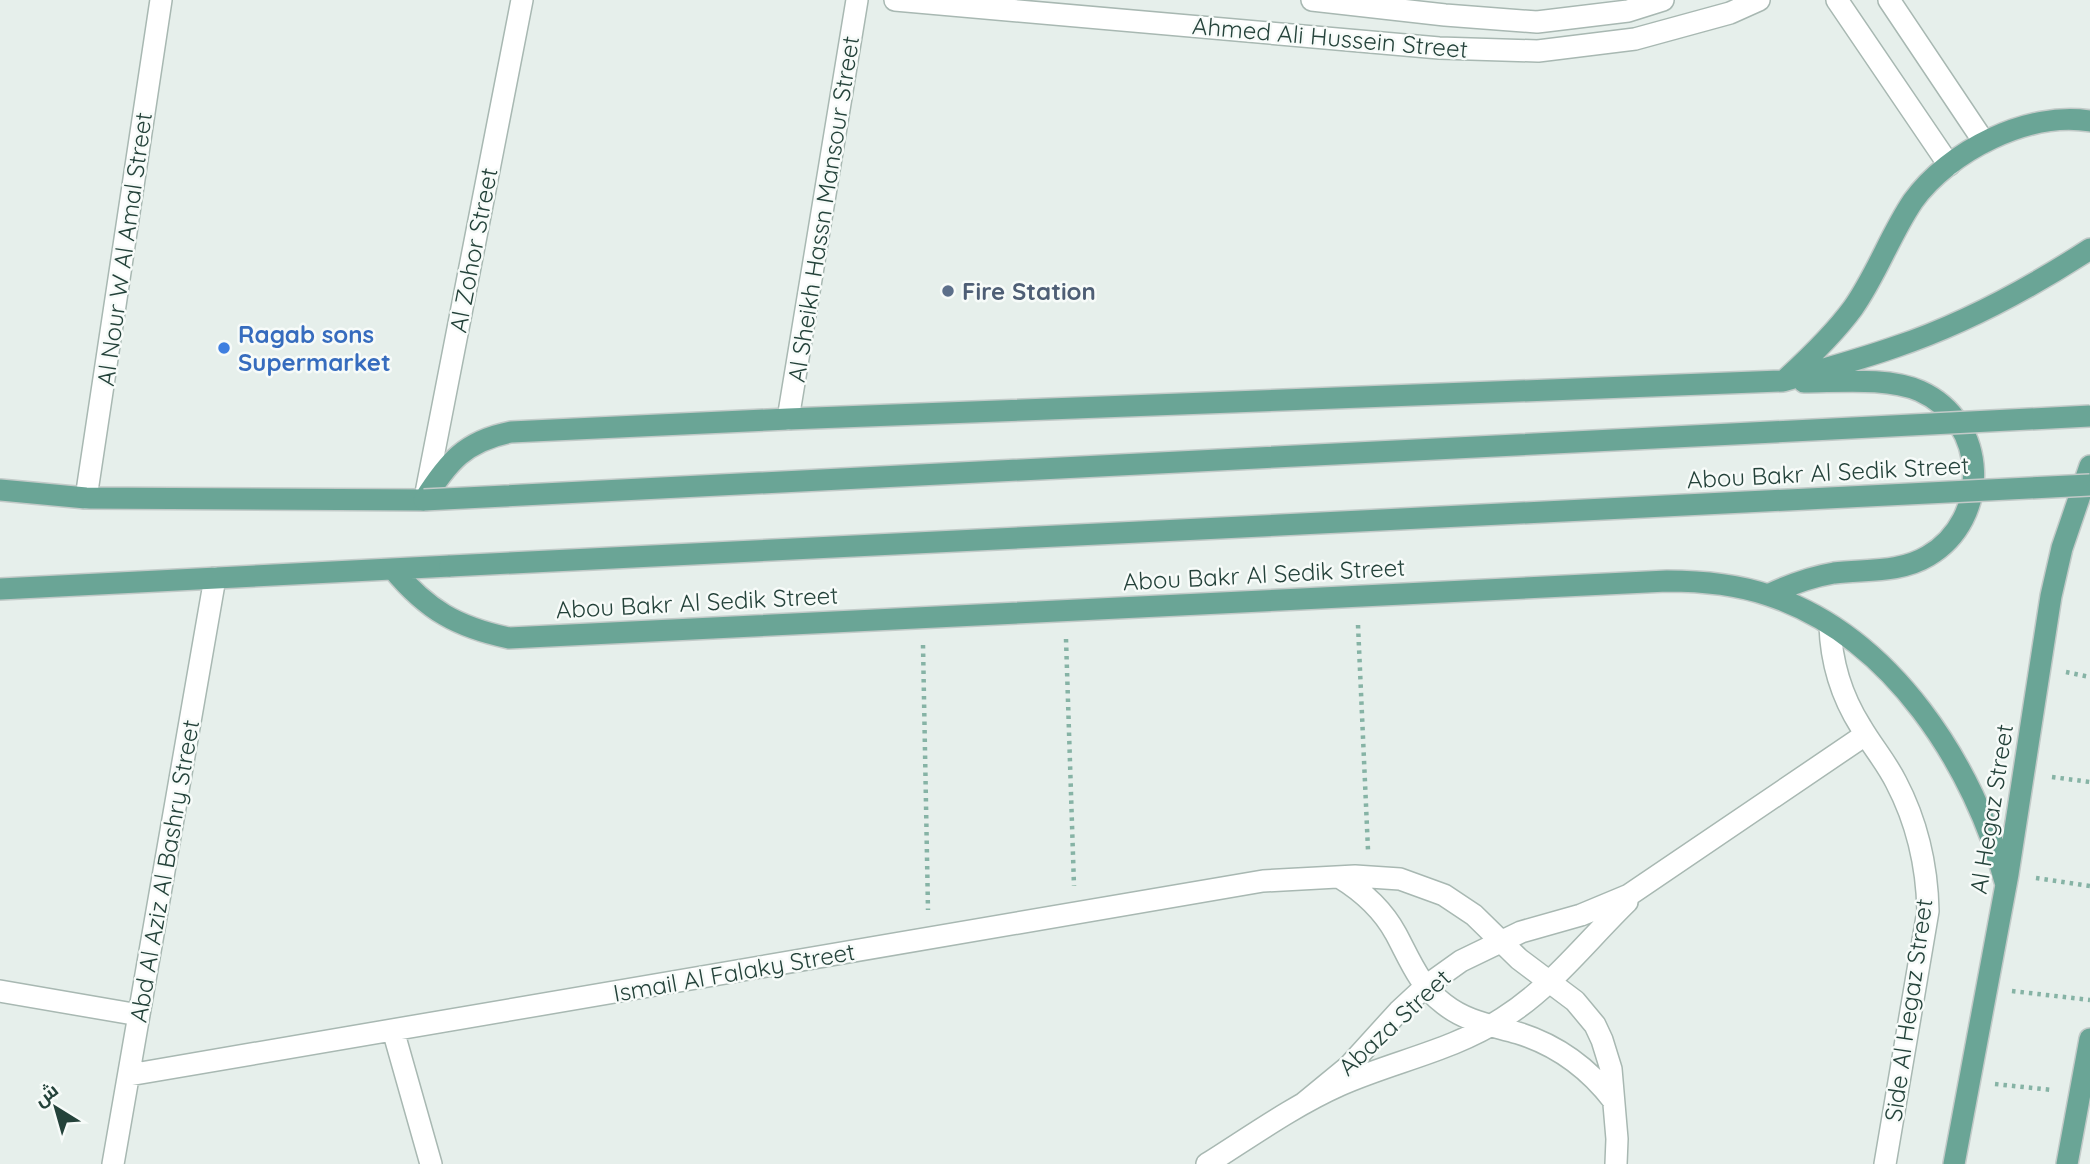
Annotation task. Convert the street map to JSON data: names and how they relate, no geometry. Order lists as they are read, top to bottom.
{
  "streets": {
    "main road": ["Abou Bakr Al Sedik Street", "Al Hegaz Street"],
    "street": [
      "Ahmed Ali Hussein Street",
      "Al Sheikh Hassn Mansour Street",
      "Al Nour W Al Amal Street",
      "Al Zohor Street",
      "Abd Al Aziz Al Bashry Street",
      "Ismail Al Falaky Street",
      "Side Al Hegaz Street",
      "Abaza Street"
    ]
  },
  "crossings": [
    ["Al Nour W Al Amal Street", "Abou Bakr Al Sedik Street"],
    ["Al Zohor Street", "Abou Bakr Al Sedik Street"],
    ["Abou Bakr Al Sedik Street", "Al Hegaz Street"],
    ["Abou Bakr Al Sedik Street", "Abd Al Aziz Al Bashry Street"],
    ["Abou Bakr Al Sedik Street", "Side Al Hegaz Street"],
    ["Abd Al Aziz Al Bashry Street", "Ismail Al Falaky Street"],
    ["Ismail Al Falaky Street", "Abaza Street"],
    ["Side Al Hegaz Street", "Abaza Street"]
  ],
  "places": ["Fire Station", "Ragab sons Supermarket"],
  "north": "top left"
}
